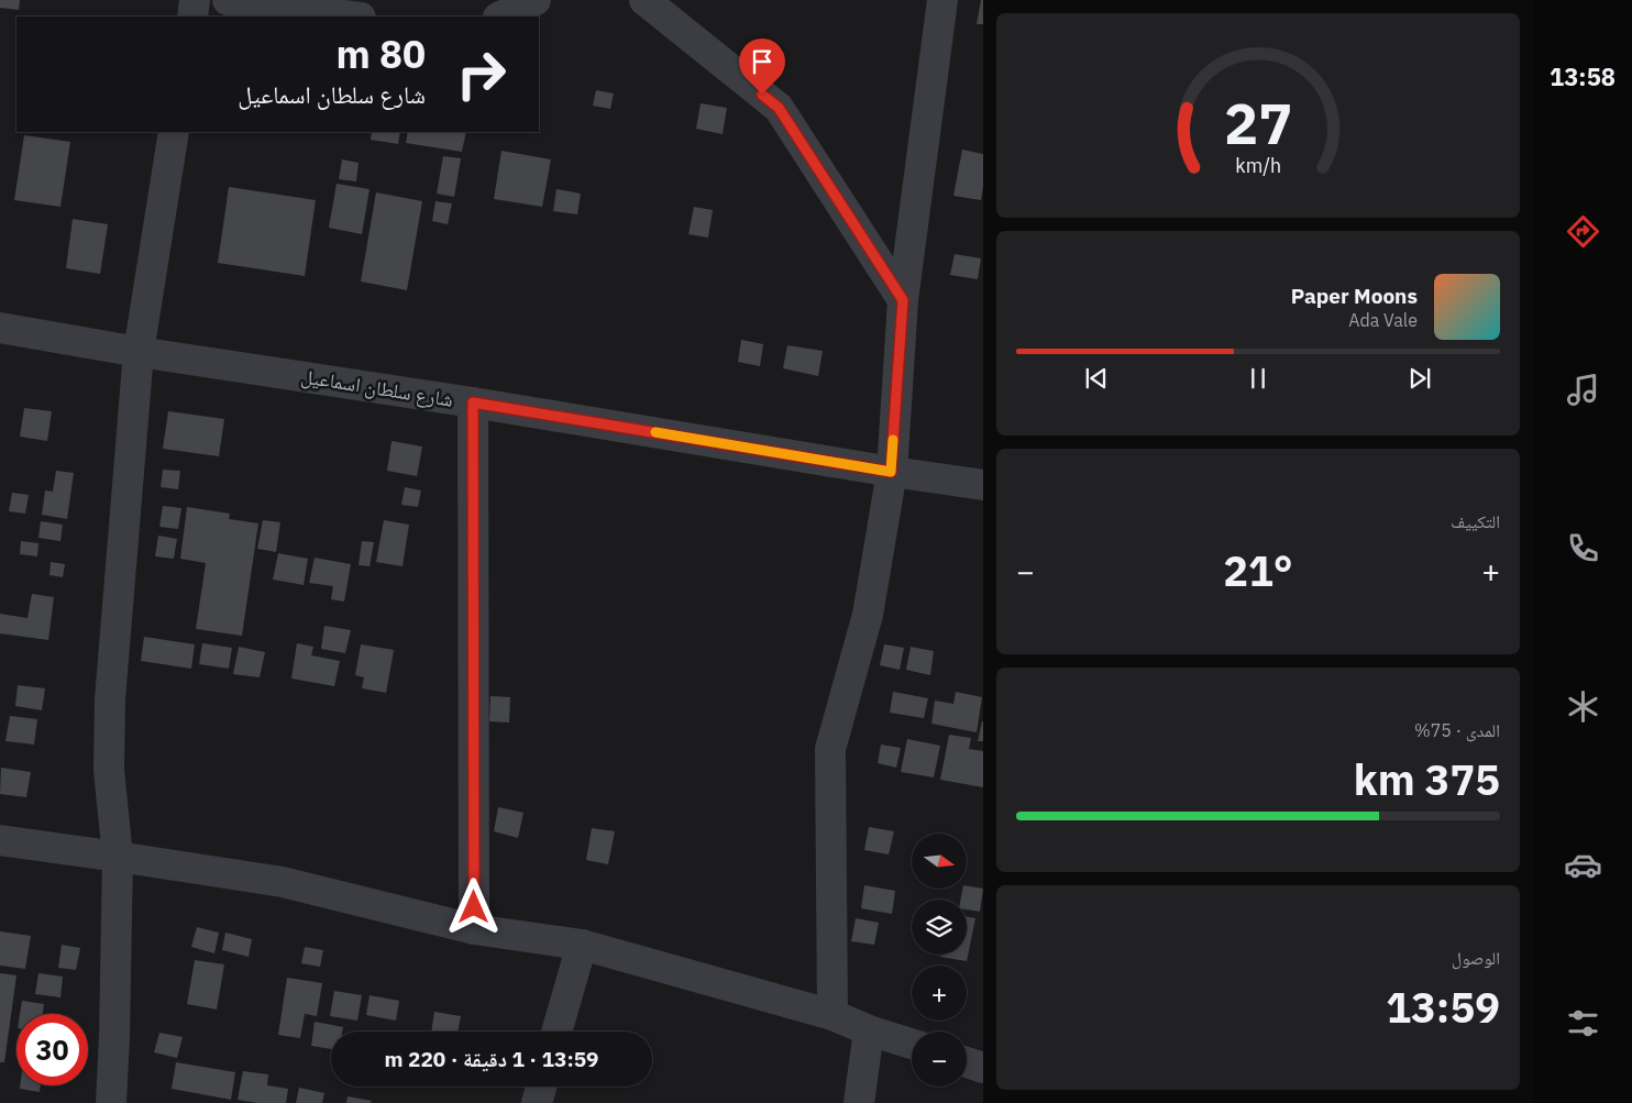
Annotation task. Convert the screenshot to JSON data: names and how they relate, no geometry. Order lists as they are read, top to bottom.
{
  "streets": {
    "street": ["شارع سلطان اسماعيل"]
  },
  "north": "right",
  "page": {
    "tabs": "13:58",
    "turn": ["80 m", "شارع سلطان اسماعيل"],
    "song": ["Paper Moons", "Ada Vale"],
    "tile": [
      "التكييف",
      ["المدى · 75%", "375 km"],
      ["الوصول", "13:59"]
    ],
    "heat": ["−", "21°", "+"],
    "map_buttons": ["+", "−"],
    "limit": "30",
    "trip": "13:59 · 1 دقيقة · 220 m",
    "gauge": ["27", "km/h"]
  }
}
